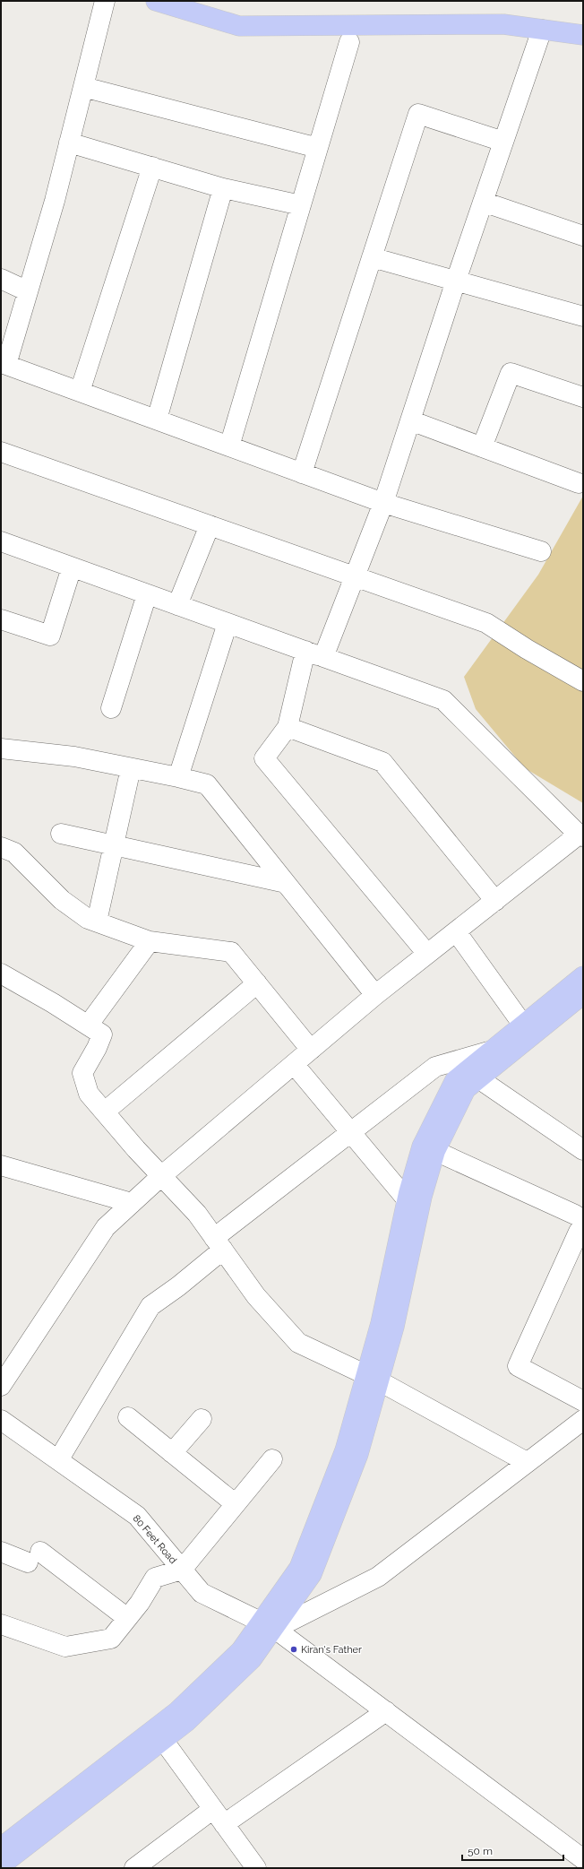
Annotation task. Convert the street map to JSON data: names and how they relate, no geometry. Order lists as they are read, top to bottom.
{
  "streets": {
    "street": ["80 Feet Road"]
  },
  "places": ["Kiran's Father"],
  "scale_bar": "50 m"
}
